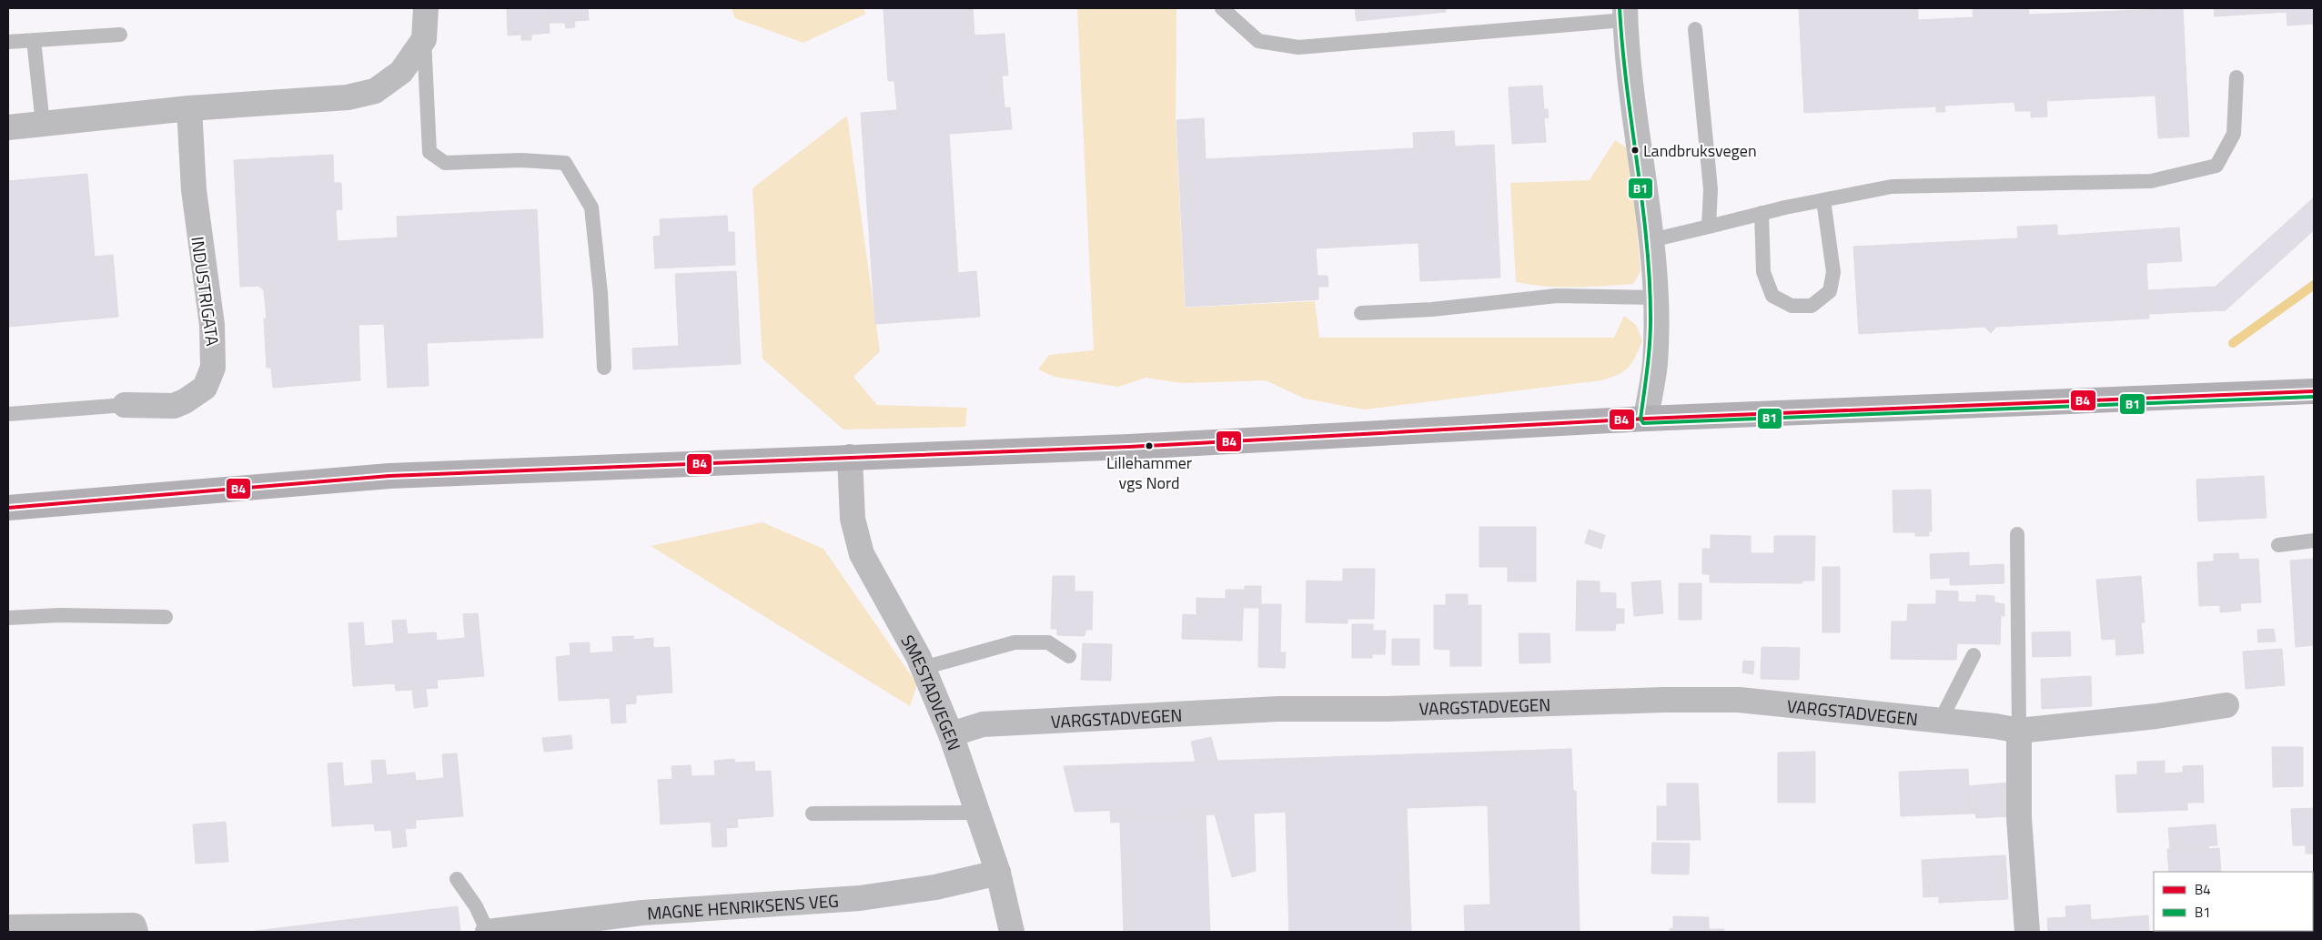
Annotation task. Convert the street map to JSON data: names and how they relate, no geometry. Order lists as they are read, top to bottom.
{
  "streets": {
    "street": [
      "INDUSTRIGATA",
      "SMESTADVEGEN",
      "VARGSTADVEGEN",
      "MAGNE HENRIKSENS VEG"
    ]
  },
  "crossings": [
    ["SMESTADVEGEN", "VARGSTADVEGEN"],
    ["SMESTADVEGEN", "MAGNE HENRIKSENS VEG"]
  ],
  "places": ["Landbruksvegen", "Lillehammer vgs Nord"],
  "lines": ["transit line B1", "transit line B4"],
  "legend": ["B4", "B1"]
}
